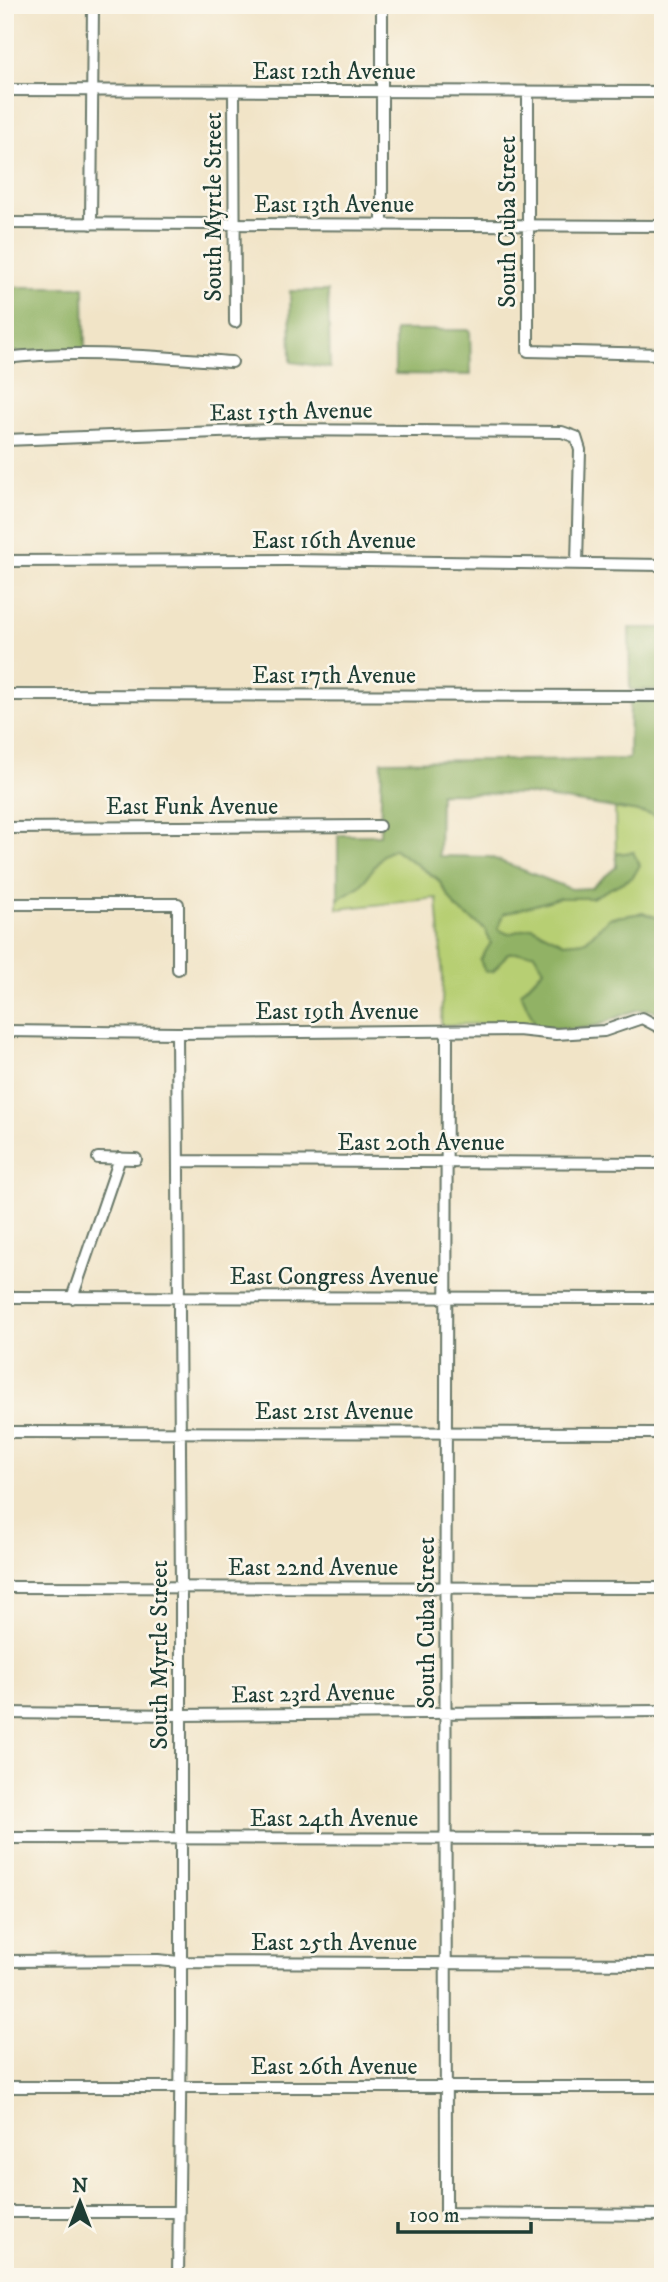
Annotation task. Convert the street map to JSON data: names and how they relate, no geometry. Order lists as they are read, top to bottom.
{
  "streets": {
    "street": [
      "East 12th Avenue",
      "East 13th Avenue",
      "South Myrtle Street",
      "South Cuba Street",
      "East 15th Avenue",
      "East 16th Avenue",
      "East 17th Avenue",
      "East Funk Avenue",
      "East 19th Avenue",
      "East 20th Avenue",
      "East Congress Avenue",
      "East 21st Avenue",
      "East 22nd Avenue",
      "East 23rd Avenue",
      "East 24th Avenue",
      "East 25th Avenue",
      "East 26th Avenue"
    ]
  },
  "crossings": [
    ["East 12th Avenue", "South Myrtle Street"],
    ["East 12th Avenue", "South Cuba Street"],
    ["East 13th Avenue", "South Myrtle Street"],
    ["East 13th Avenue", "South Cuba Street"],
    ["South Myrtle Street", "East 19th Avenue"],
    ["South Myrtle Street", "East 20th Avenue"],
    ["South Myrtle Street", "East Congress Avenue"],
    ["South Myrtle Street", "East 21st Avenue"],
    ["South Myrtle Street", "East 22nd Avenue"],
    ["South Myrtle Street", "East 23rd Avenue"],
    ["South Myrtle Street", "East 24th Avenue"],
    ["South Myrtle Street", "East 25th Avenue"],
    ["South Myrtle Street", "East 26th Avenue"],
    ["South Cuba Street", "East 19th Avenue"],
    ["South Cuba Street", "East 20th Avenue"],
    ["South Cuba Street", "East Congress Avenue"],
    ["South Cuba Street", "East 21st Avenue"],
    ["South Cuba Street", "East 22nd Avenue"],
    ["South Cuba Street", "East 23rd Avenue"],
    ["South Cuba Street", "East 24th Avenue"],
    ["South Cuba Street", "East 25th Avenue"],
    ["South Cuba Street", "East 26th Avenue"],
    ["East 15th Avenue", "East 16th Avenue"]
  ],
  "scale_bar": "100 m",
  "north": "top"
}
